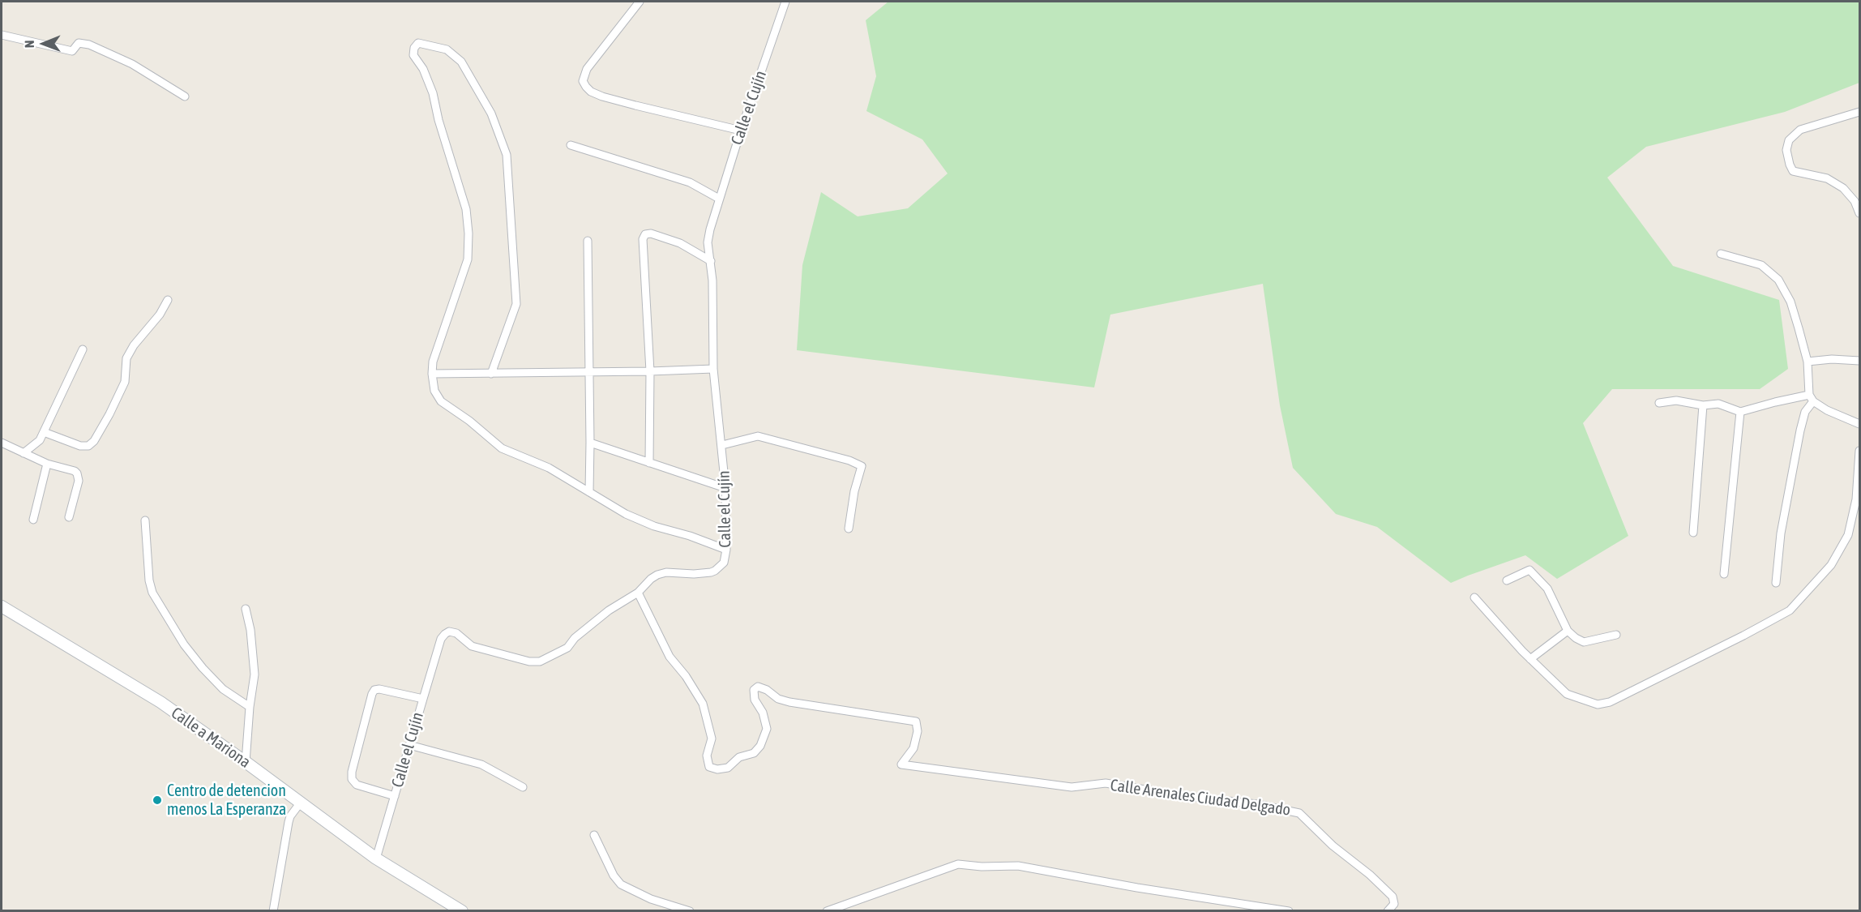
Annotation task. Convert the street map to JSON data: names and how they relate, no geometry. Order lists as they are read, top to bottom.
{
  "streets": {
    "main road": ["Calle a Mariona"],
    "street": ["Calle el Cujín", "Calle Arenales Ciudad Delgado"]
  },
  "crossings": [
    ["Calle el Cujín", "Calle a Mariona"],
    ["Calle el Cujín", "Calle Arenales Ciudad Delgado"]
  ],
  "places": ["Centro de detencion menos La Esperanza"],
  "north": "left"
}
